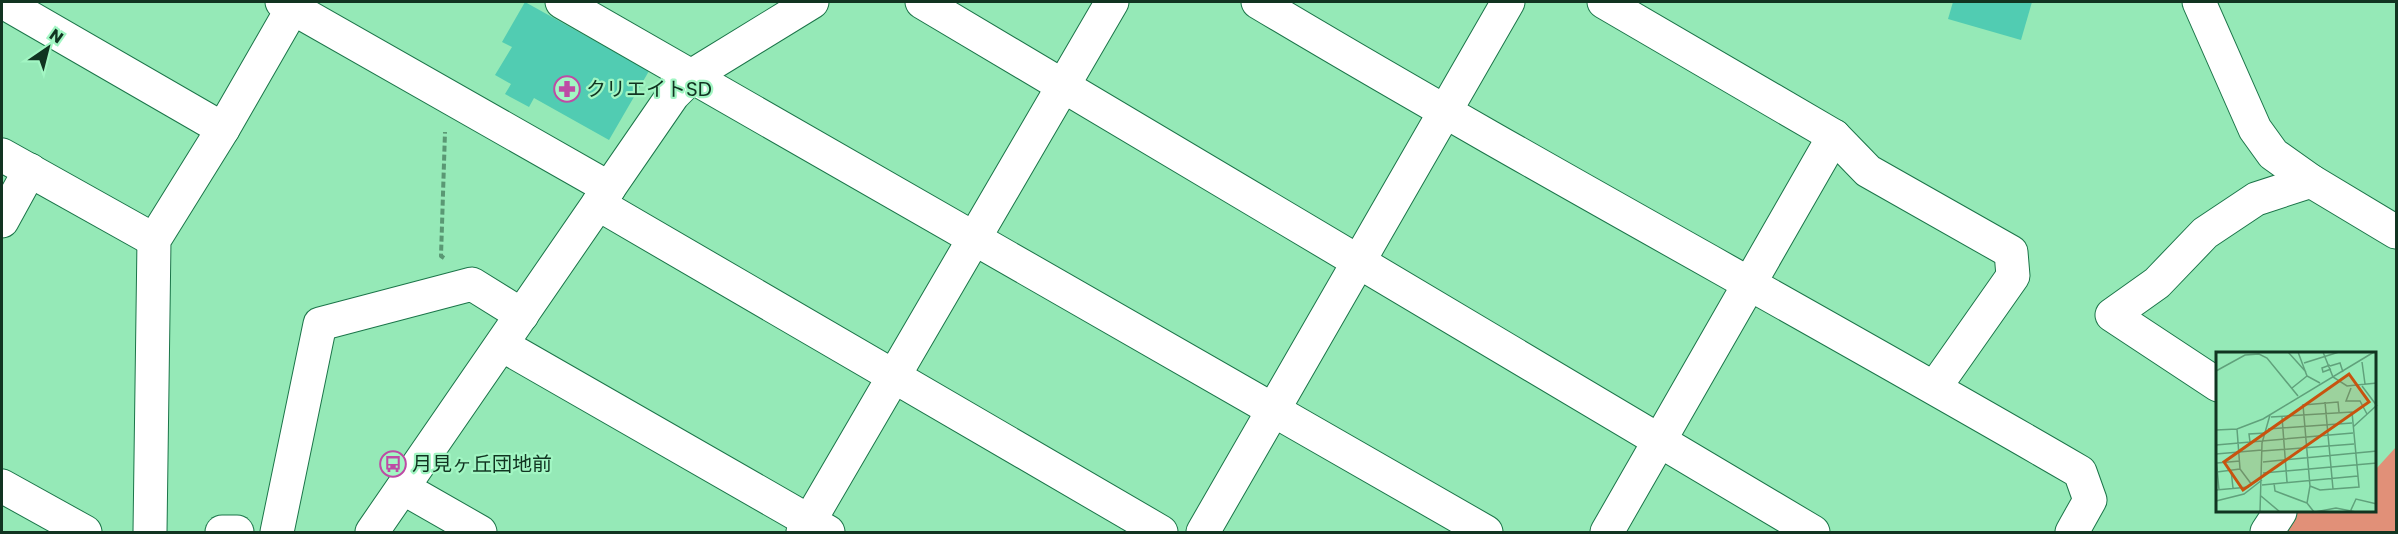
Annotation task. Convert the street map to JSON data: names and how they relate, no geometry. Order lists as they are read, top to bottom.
{
  "places": {
    "pharmacy": ["クリエイトSD"],
    "bus stop": ["月見ヶ丘団地前"]
  },
  "north": "top right"
}
